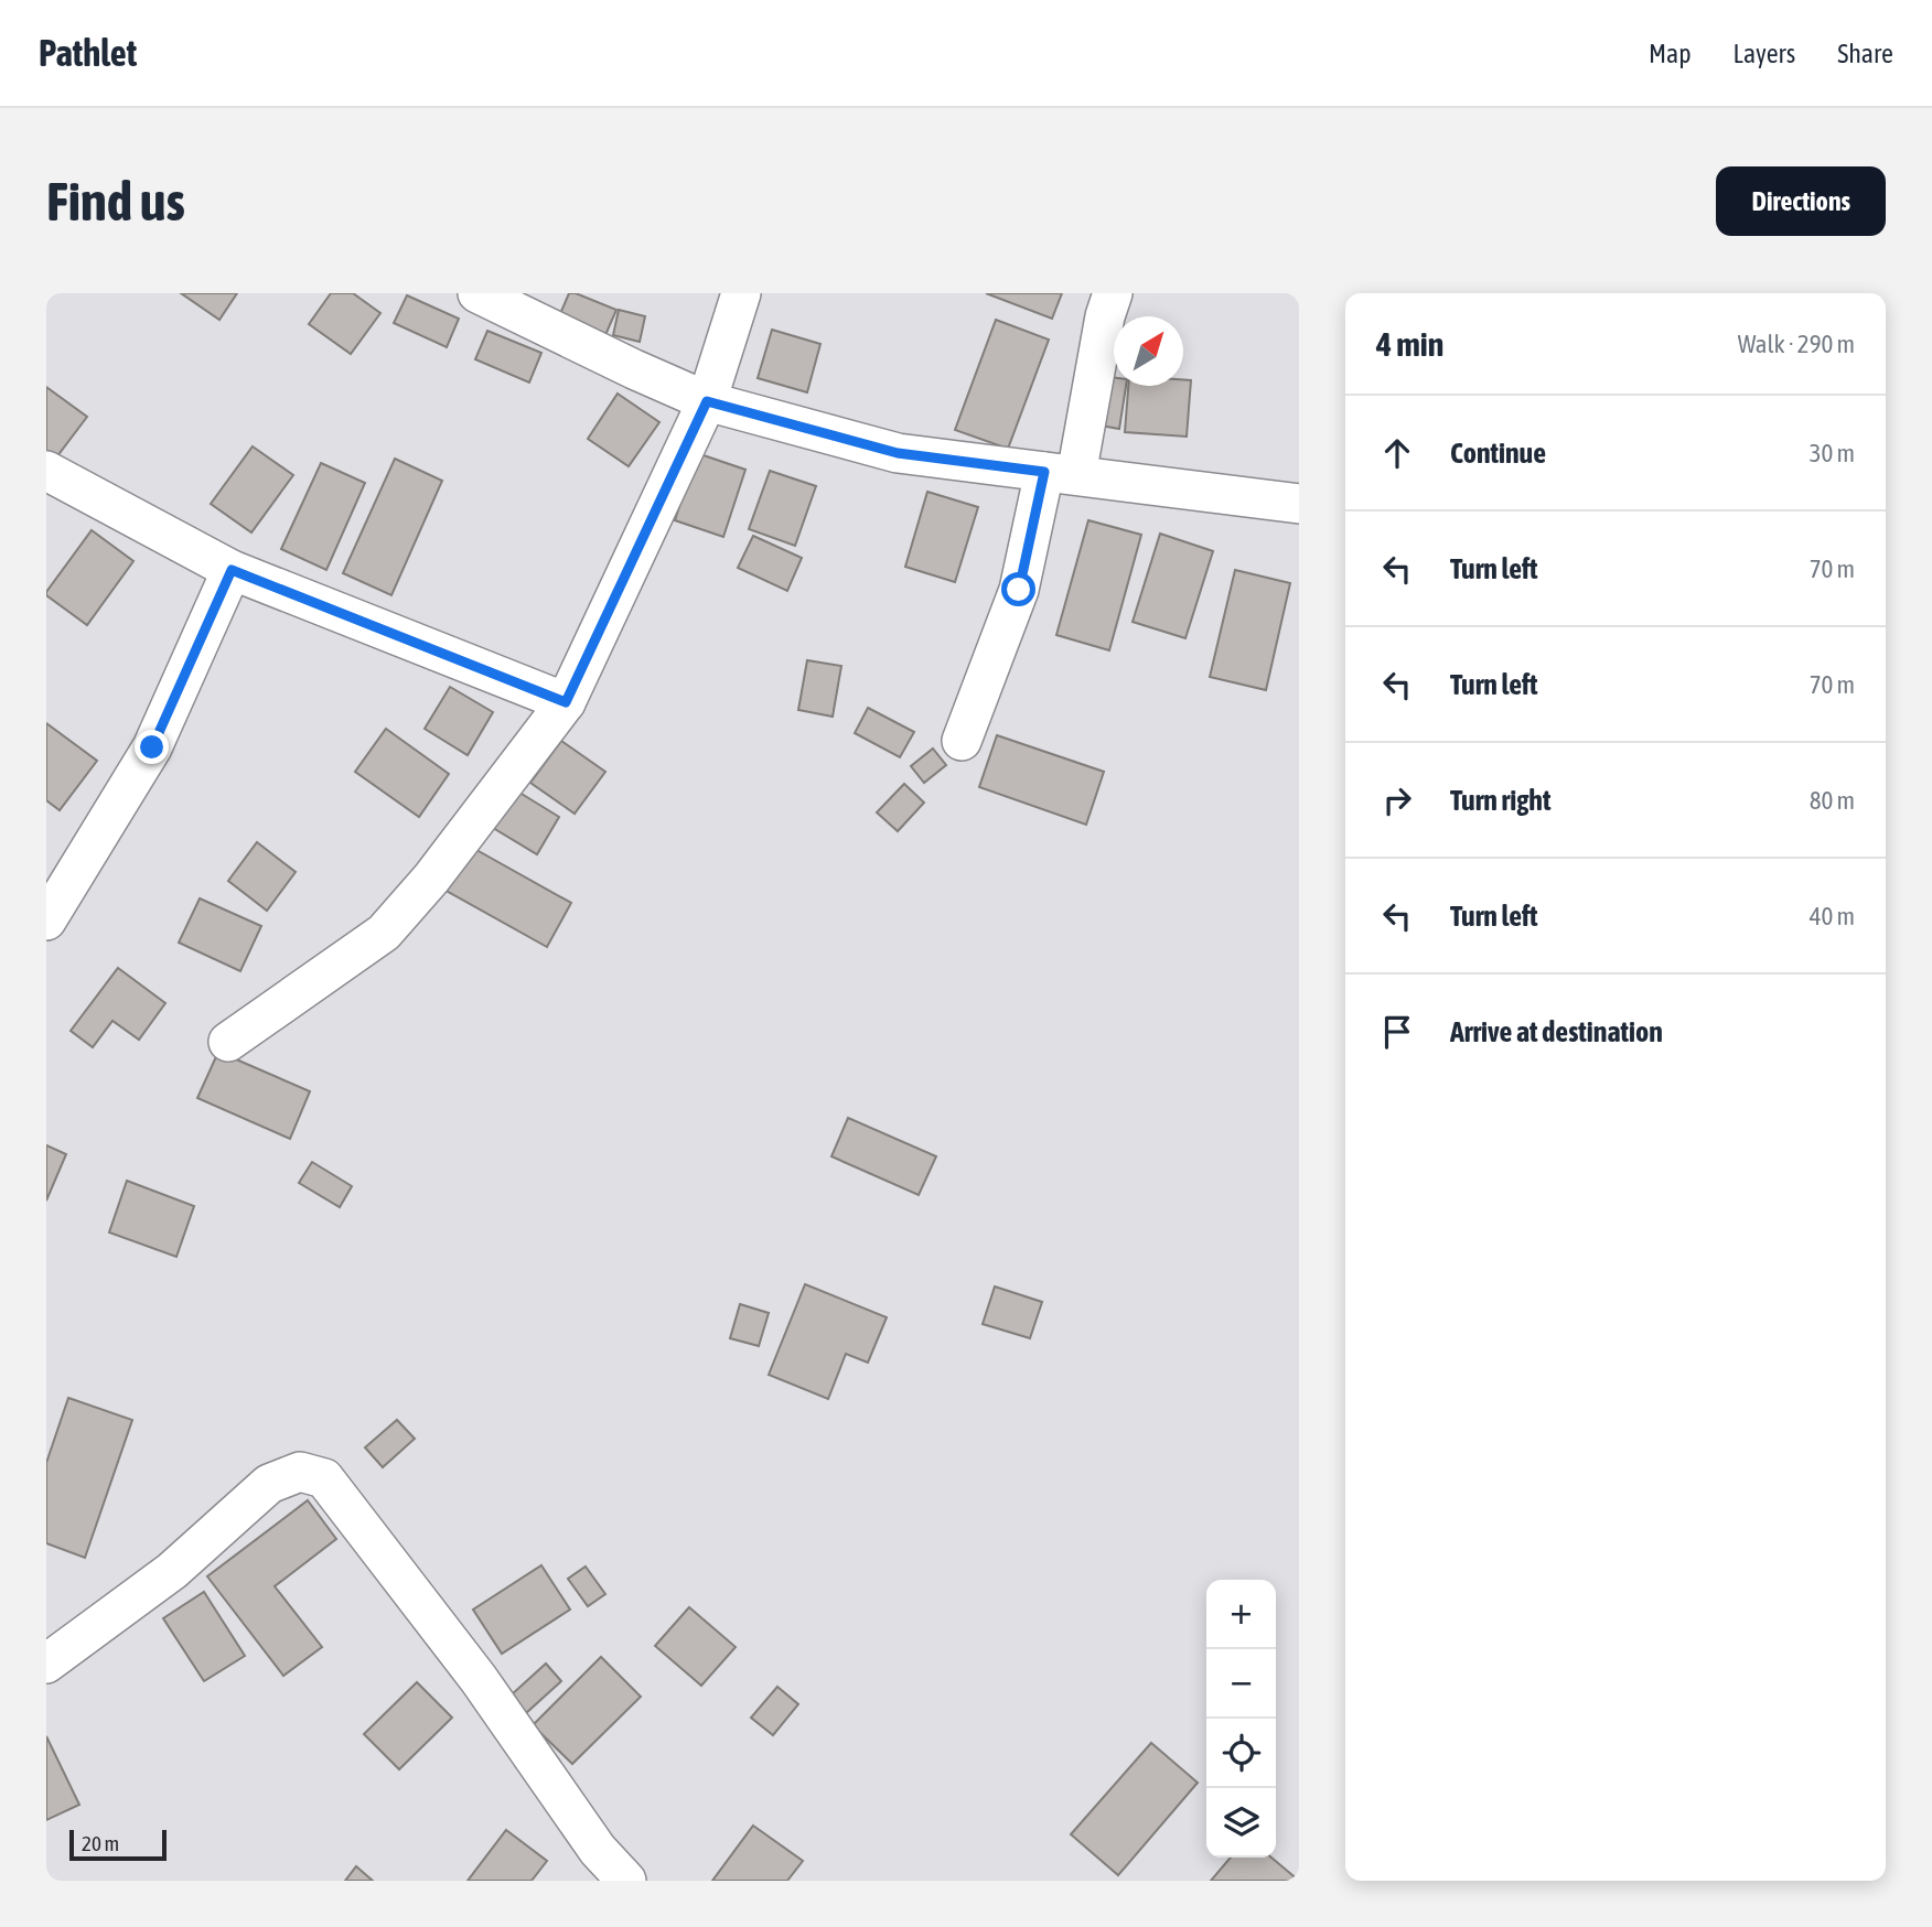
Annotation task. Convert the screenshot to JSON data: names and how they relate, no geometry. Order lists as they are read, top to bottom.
{
  "scale_bar": "20 m",
  "north": "top right",
  "page": {
    "header": "Pathlet",
    "nav": ["Map", "Layers", "Share"],
    "buttons": "Directions",
    "title": "Find us",
    "heading": ["4 min", "Walk · 290 m"],
    "list": [
      ["Continue", "30 m"],
      ["Turn left", "70 m"],
      ["Turn left", "70 m"],
      ["Turn right", "80 m"],
      ["Turn left", "40 m"],
      "Arrive at destination"
    ],
    "map_buttons": ["+", "−"],
    "scale": "20 m"
  }
}
